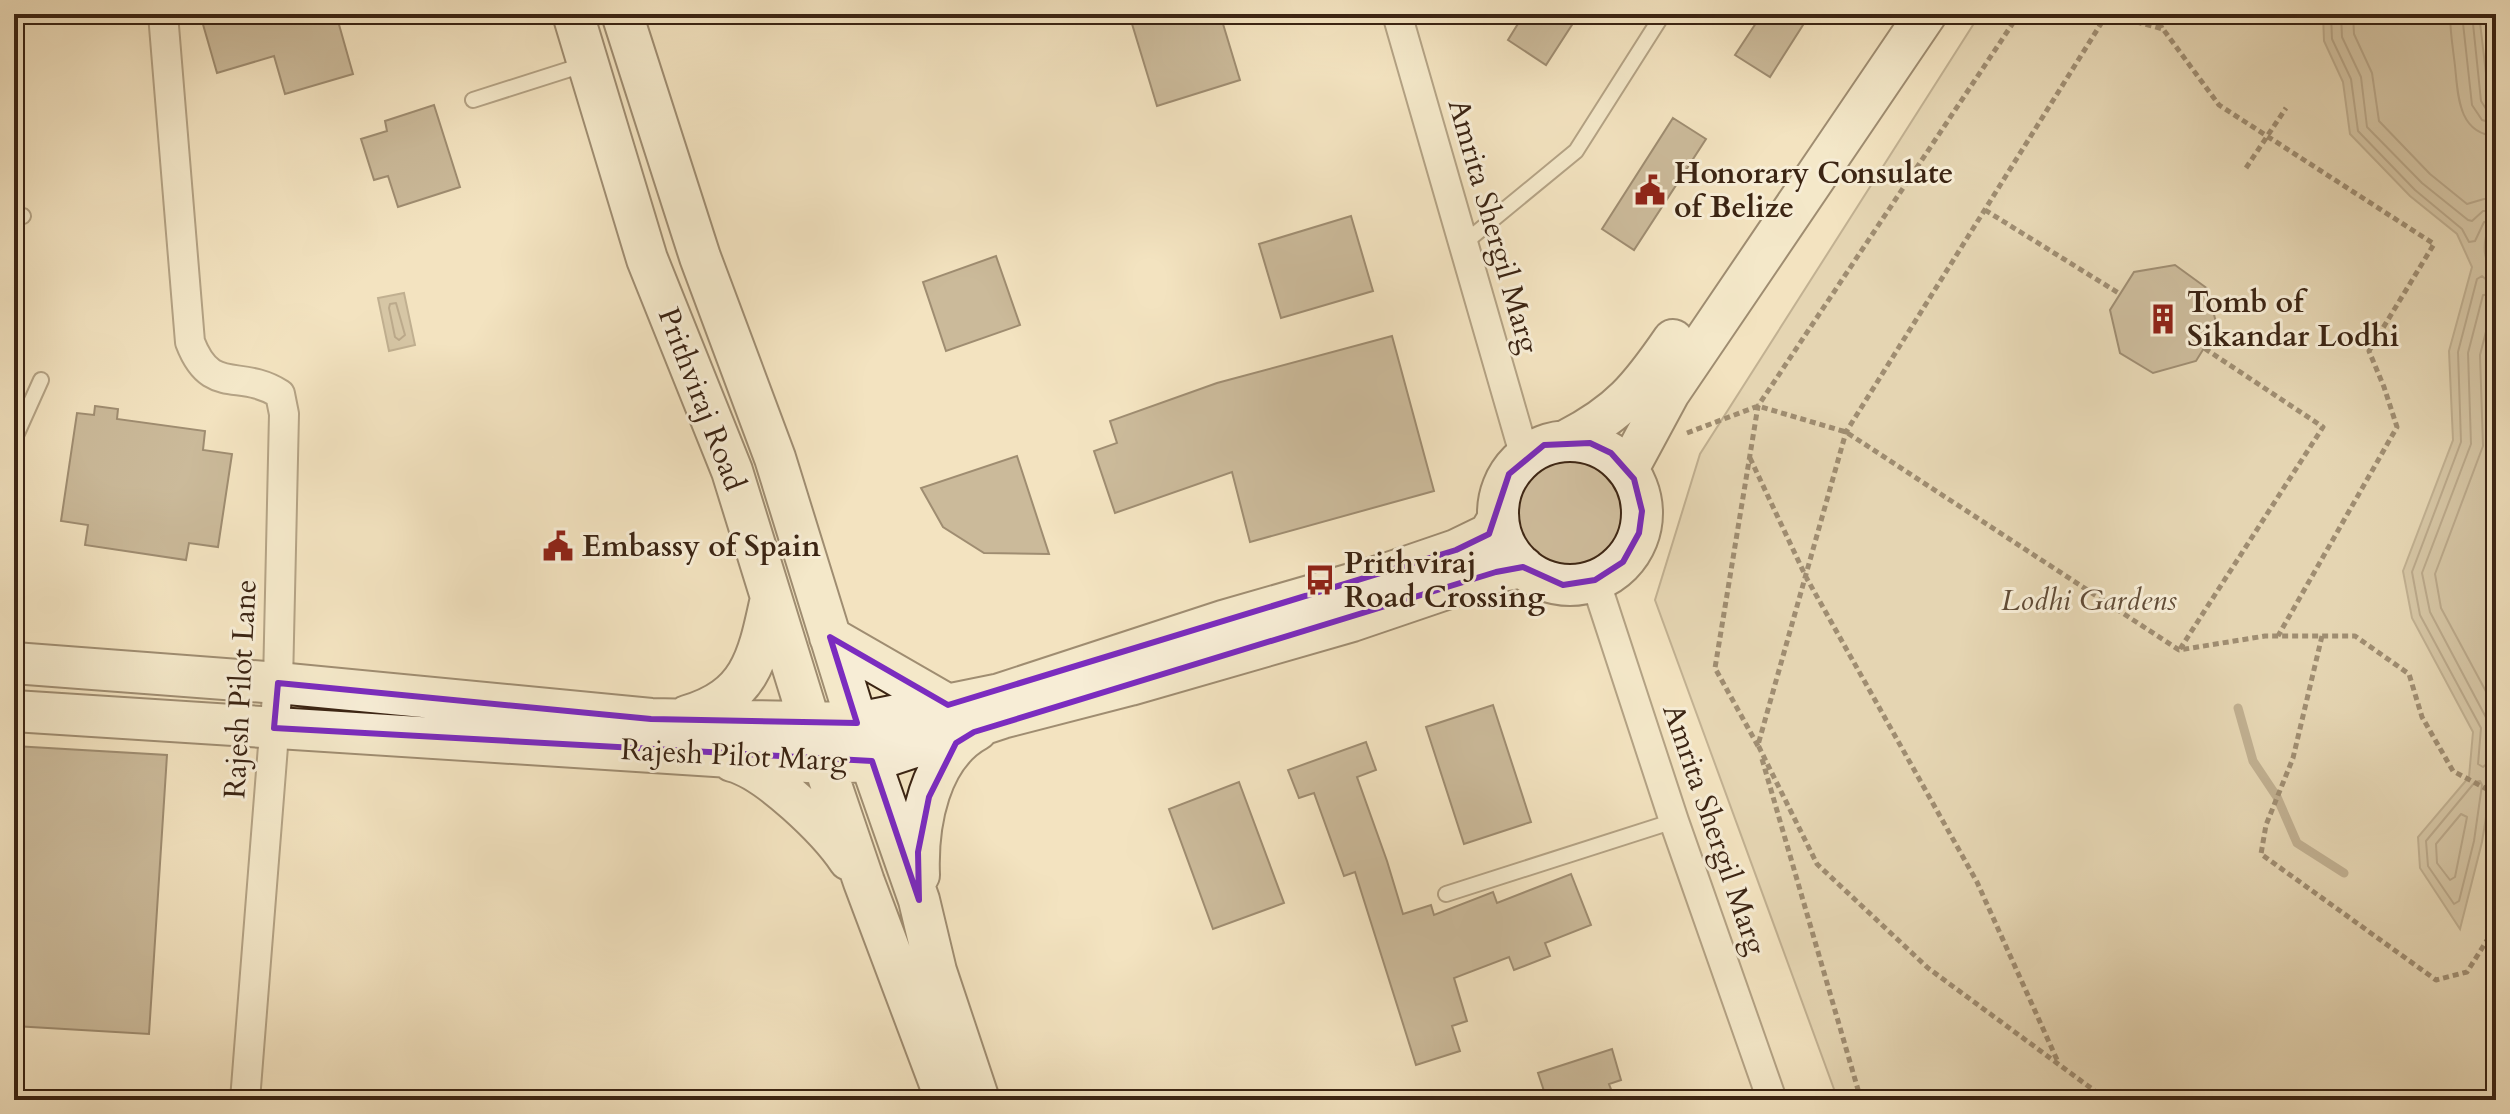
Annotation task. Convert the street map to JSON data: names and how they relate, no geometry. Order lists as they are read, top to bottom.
{
  "streets": {
    "main road": ["Prithviraj Road", "Rajesh Pilot Marg"],
    "street": ["Amrita Shergil Marg", "Rajesh Pilot Lane"]
  },
  "crossings": [
    ["Amrita Shergil Marg", "Rajesh Pilot Marg"],
    ["Prithviraj Road", "Rajesh Pilot Marg"],
    ["Rajesh Pilot Lane", "Rajesh Pilot Marg"]
  ],
  "parks": ["Lodhi Gardens"],
  "places": {
    "public building": ["Honorary Consulate of Belize", "Embassy of Spain"],
    "building": ["Tomb of Sikandar Lodhi"],
    "bus stop": ["Prithviraj Road Crossing"]
  }
}
